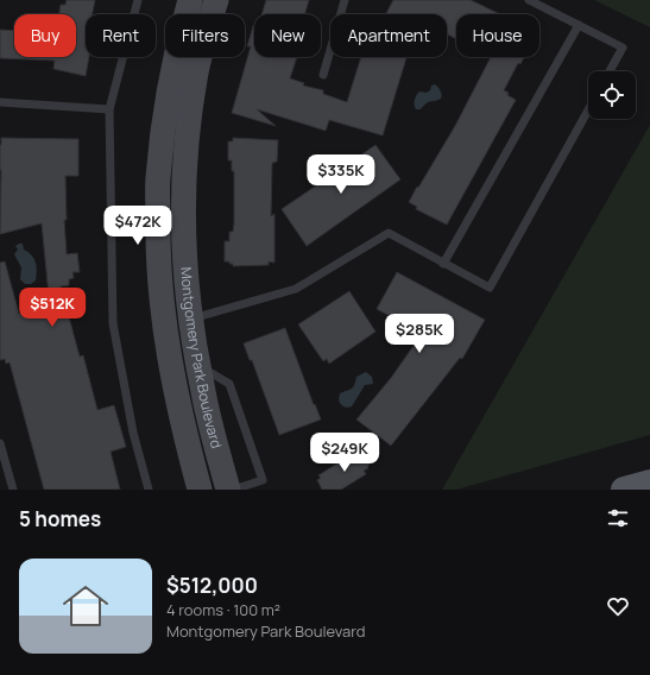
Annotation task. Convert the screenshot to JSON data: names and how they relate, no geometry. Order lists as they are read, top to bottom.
{
  "streets": {
    "street": ["Montgomery Park Boulevard"]
  },
  "page": {
    "chip": [
      "Buy",
      "Rent",
      "Filters",
      "New",
      "Apartment",
      "House"
    ],
    "price": [
      "$335K",
      "$472K",
      "$512K",
      "$285K",
      "$249K"
    ],
    "heading": "5 homes",
    "list": [
      {
        "name": "$512,000",
        "note": "4 rooms · 100 m² · Montgomery Park Boulevard"
      }
    ]
  }
}
